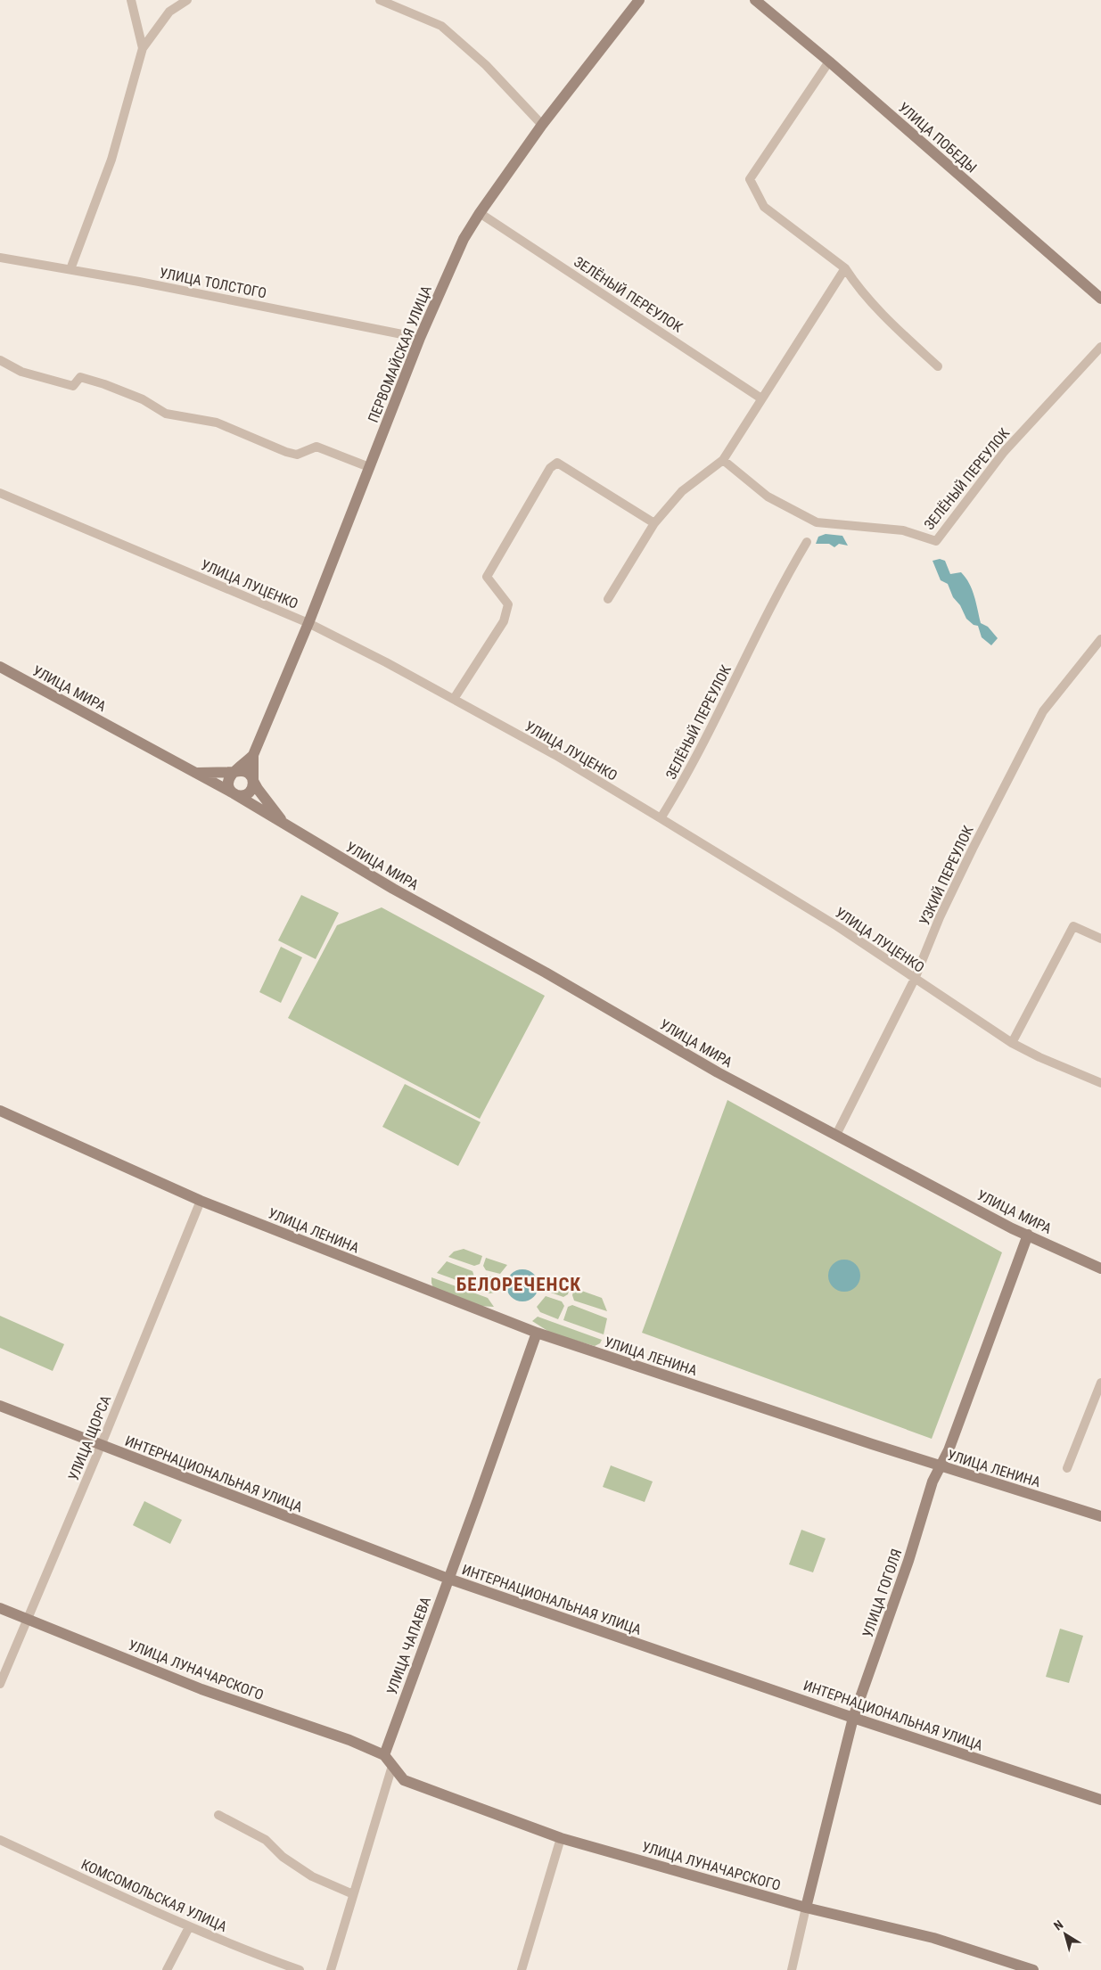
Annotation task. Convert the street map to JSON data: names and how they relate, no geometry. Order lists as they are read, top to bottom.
{
  "streets": {
    "street": [
      "УЛИЦА ПОБЕДЫ",
      "УЛИЦА ТОЛСТОГО",
      "ЗЕЛЁНЫЙ ПЕРЕУЛОК",
      "ПЕРВОМАЙСКАЯ УЛИЦА",
      "УЛИЦА ЛУЦЕНКО",
      "УЛИЦА МИРА",
      "УЗКИЙ ПЕРЕУЛОК",
      "УЛИЦА ЛЕНИНА",
      "УЛИЦА ЩОРСА",
      "ИНТЕРНАЦИОНАЛЬНАЯ УЛИЦА",
      "УЛИЦА ГОГОЛЯ",
      "УЛИЦА ЧАПАЕВА",
      "УЛИЦА ЛУНАЧАРСКОГО",
      "КОМСОМОЛЬСКАЯ УЛИЦА"
    ]
  },
  "crossings": [
    ["УЛИЦА ТОЛСТОГО", "ПЕРВОМАЙСКАЯ УЛИЦА"],
    ["ЗЕЛЁНЫЙ ПЕРЕУЛОК", "ПЕРВОМАЙСКАЯ УЛИЦА"],
    ["ЗЕЛЁНЫЙ ПЕРЕУЛОК", "УЛИЦА ЛУЦЕНКО"],
    ["ПЕРВОМАЙСКАЯ УЛИЦА", "УЛИЦА ЛУЦЕНКО"],
    ["ПЕРВОМАЙСКАЯ УЛИЦА", "УЛИЦА МИРА"],
    ["УЛИЦА ЛУЦЕНКО", "УЗКИЙ ПЕРЕУЛОК"],
    ["УЛИЦА МИРА", "УЗКИЙ ПЕРЕУЛОК"],
    ["УЛИЦА МИРА", "УЛИЦА ГОГОЛЯ"],
    ["УЛИЦА ЛЕНИНА", "УЛИЦА ЩОРСА"],
    ["УЛИЦА ЛЕНИНА", "УЛИЦА ГОГОЛЯ"],
    ["УЛИЦА ЛЕНИНА", "УЛИЦА ЧАПАЕВА"],
    ["УЛИЦА ЩОРСА", "ИНТЕРНАЦИОНАЛЬНАЯ УЛИЦА"],
    ["УЛИЦА ЩОРСА", "УЛИЦА ЛУНАЧАРСКОГО"],
    ["ИНТЕРНАЦИОНАЛЬНАЯ УЛИЦА", "УЛИЦА ГОГОЛЯ"],
    ["ИНТЕРНАЦИОНАЛЬНАЯ УЛИЦА", "УЛИЦА ЧАПАЕВА"],
    ["УЛИЦА ГОГОЛЯ", "УЛИЦА ЛУНАЧАРСКОГО"],
    ["УЛИЦА ЧАПАЕВА", "УЛИЦА ЛУНАЧАРСКОГО"]
  ],
  "districts": ["БЕЛОРЕЧЕНСК"],
  "north": "top left"
}
